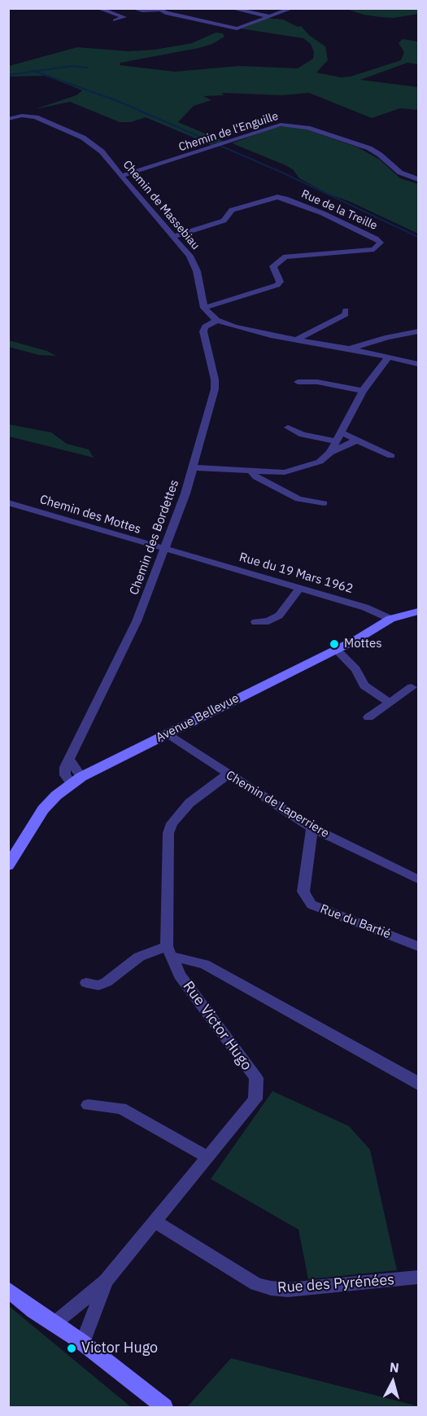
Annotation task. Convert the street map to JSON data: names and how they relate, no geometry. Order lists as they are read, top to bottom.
{
  "streets": {
    "main road": ["Avenue Bellevue"],
    "street": [
      "Chemin de l'Enguille",
      "Chemin de Massebiau",
      "Rue de la Treille",
      "Chemin des Mottes",
      "Chemin des Bordettes",
      "Rue du 19 Mars 1962",
      "Chemin de Laperriere",
      "Rue du Bartié",
      "Rue Victor Hugo",
      "Rue des Pyrénées"
    ]
  },
  "crossings": [
    ["Chemin de l'Enguille", "Chemin de Massebiau"],
    ["Chemin de Massebiau", "Rue de la Treille"],
    ["Chemin des Mottes", "Chemin des Bordettes"],
    ["Chemin des Mottes", "Rue du 19 Mars 1962"],
    ["Chemin des Bordettes", "Rue du 19 Mars 1962"],
    ["Chemin des Bordettes", "Avenue Bellevue"],
    ["Rue du 19 Mars 1962", "Avenue Bellevue"],
    ["Avenue Bellevue", "Chemin de Laperriere"],
    ["Chemin de Laperriere", "Rue du Bartié"],
    ["Chemin de Laperriere", "Rue Victor Hugo"],
    ["Rue Victor Hugo", "Rue des Pyrénées"]
  ],
  "places": ["Mottes", "Victor Hugo"],
  "north": "top"
}
